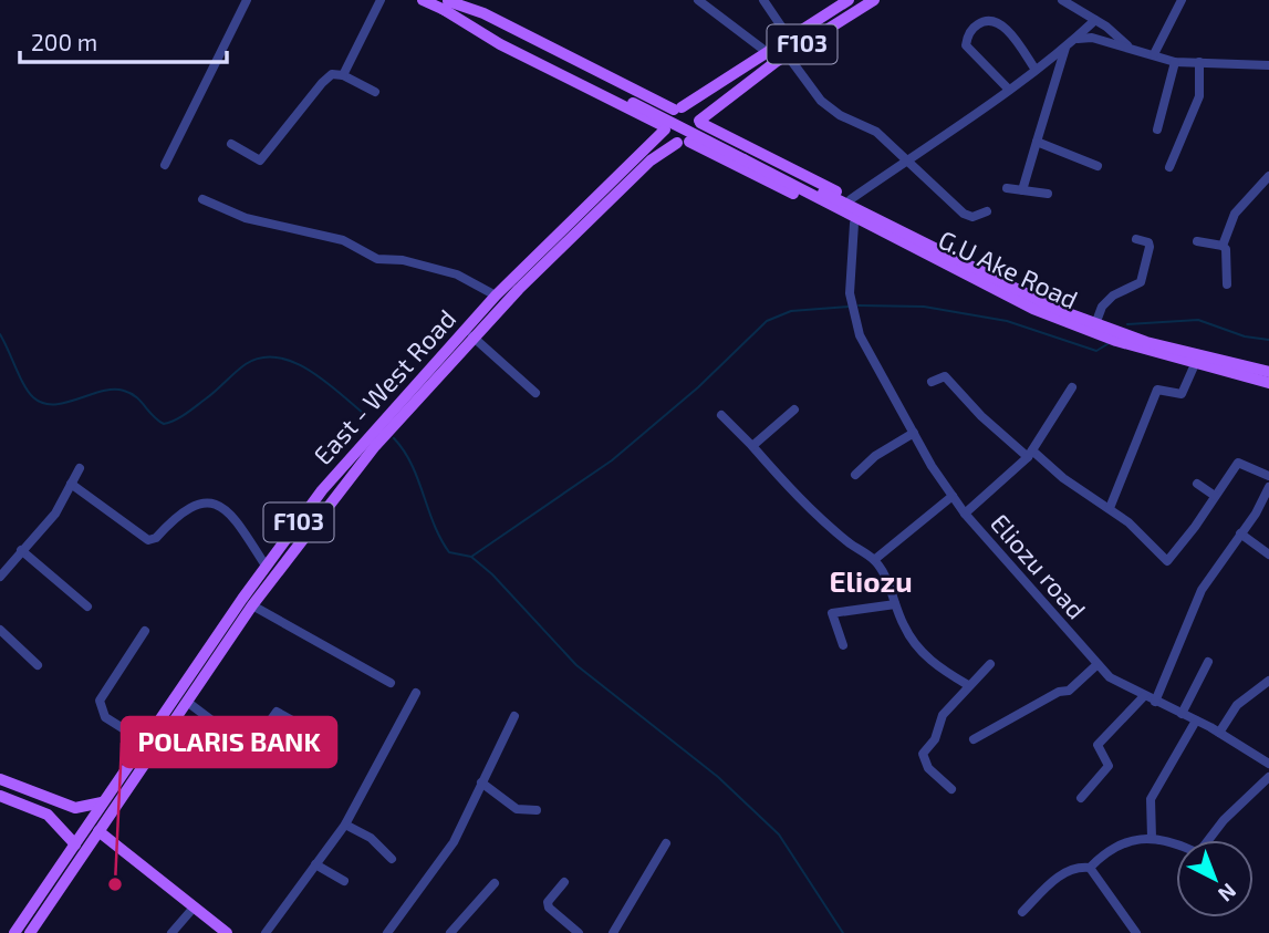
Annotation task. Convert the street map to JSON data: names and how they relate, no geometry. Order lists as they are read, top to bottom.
{
  "streets": {
    "main road": ["F103", "G.U Ake Road", "East - West Road"],
    "street": ["Eliozu road"]
  },
  "crossings": [
    ["F103", "East - West Road"]
  ],
  "districts": ["Eliozu"],
  "places": ["POLARIS BANK"],
  "scale_bar": "200 m",
  "north": "bottom right"
}
